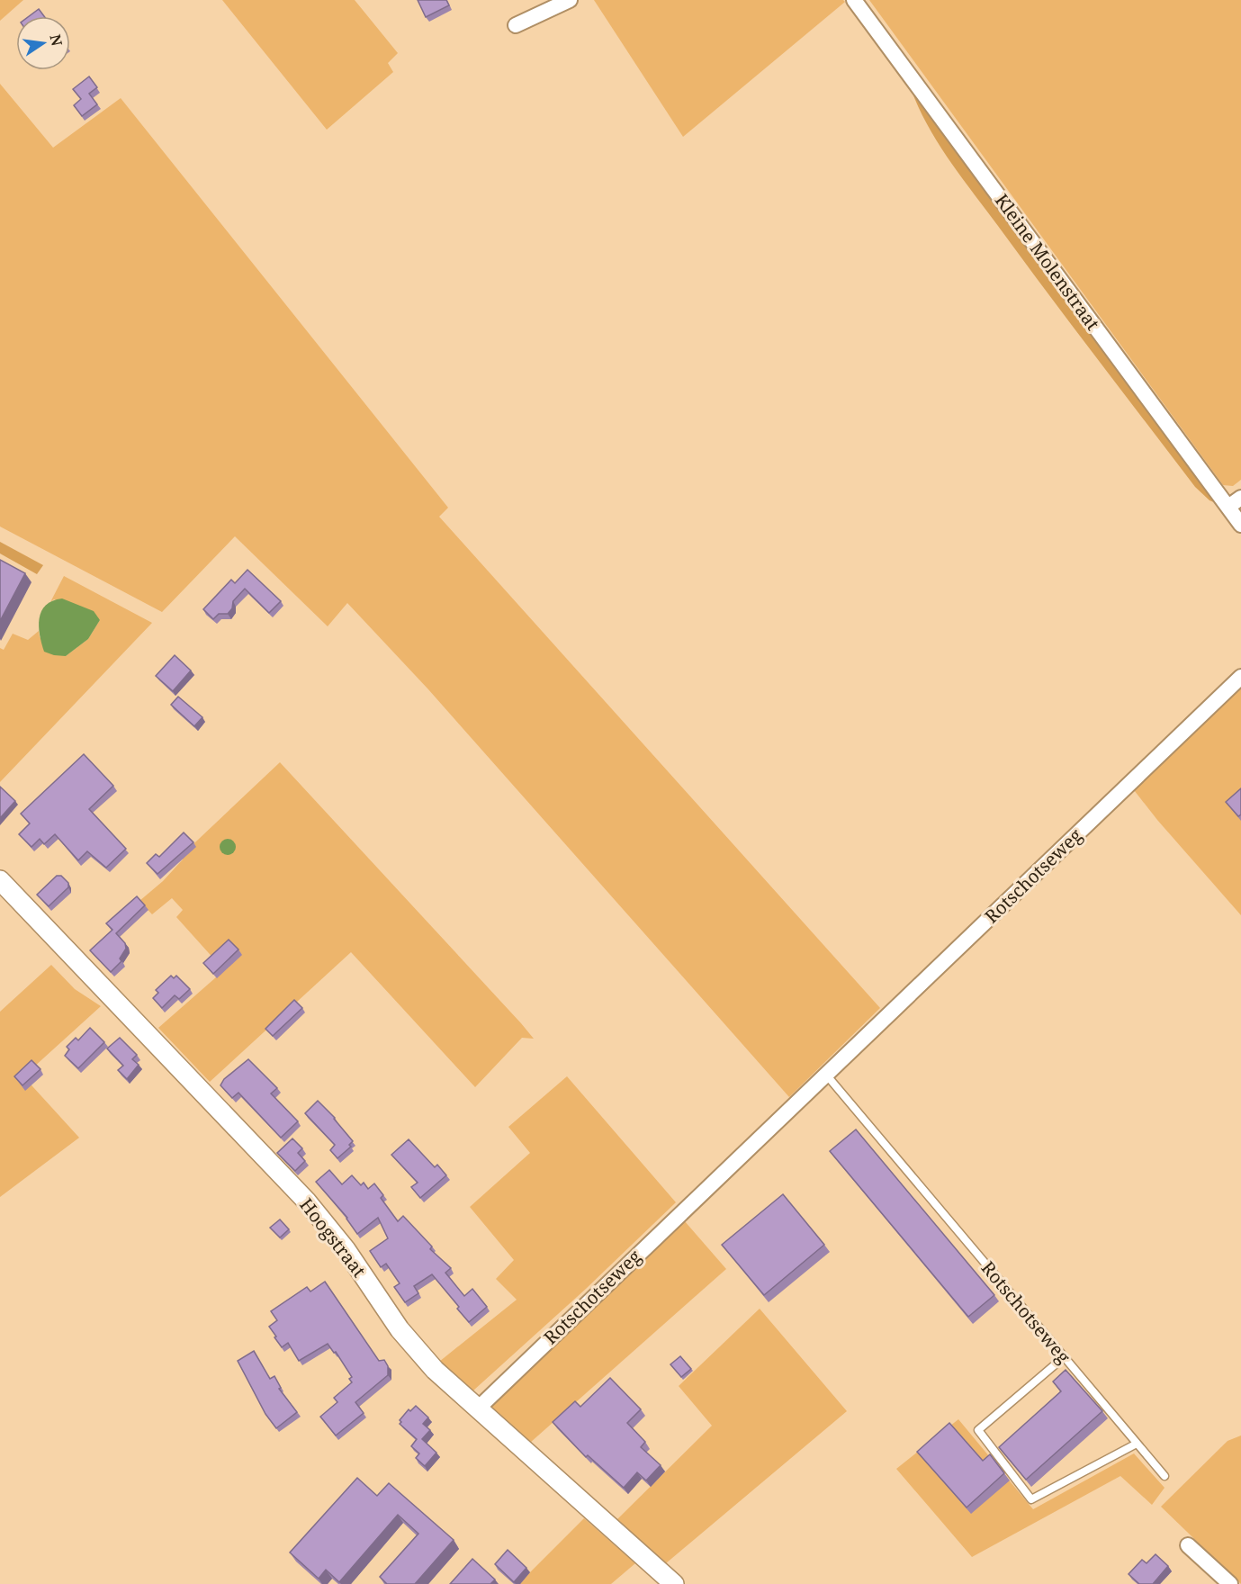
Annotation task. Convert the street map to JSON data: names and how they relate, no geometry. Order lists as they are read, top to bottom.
{
  "streets": {
    "street": ["Kleine Molenstraat", "Rotschotseweg", "Hoogstraat"]
  },
  "crossings": [
    ["Rotschotseweg", "Hoogstraat"]
  ],
  "north": "right"
}
